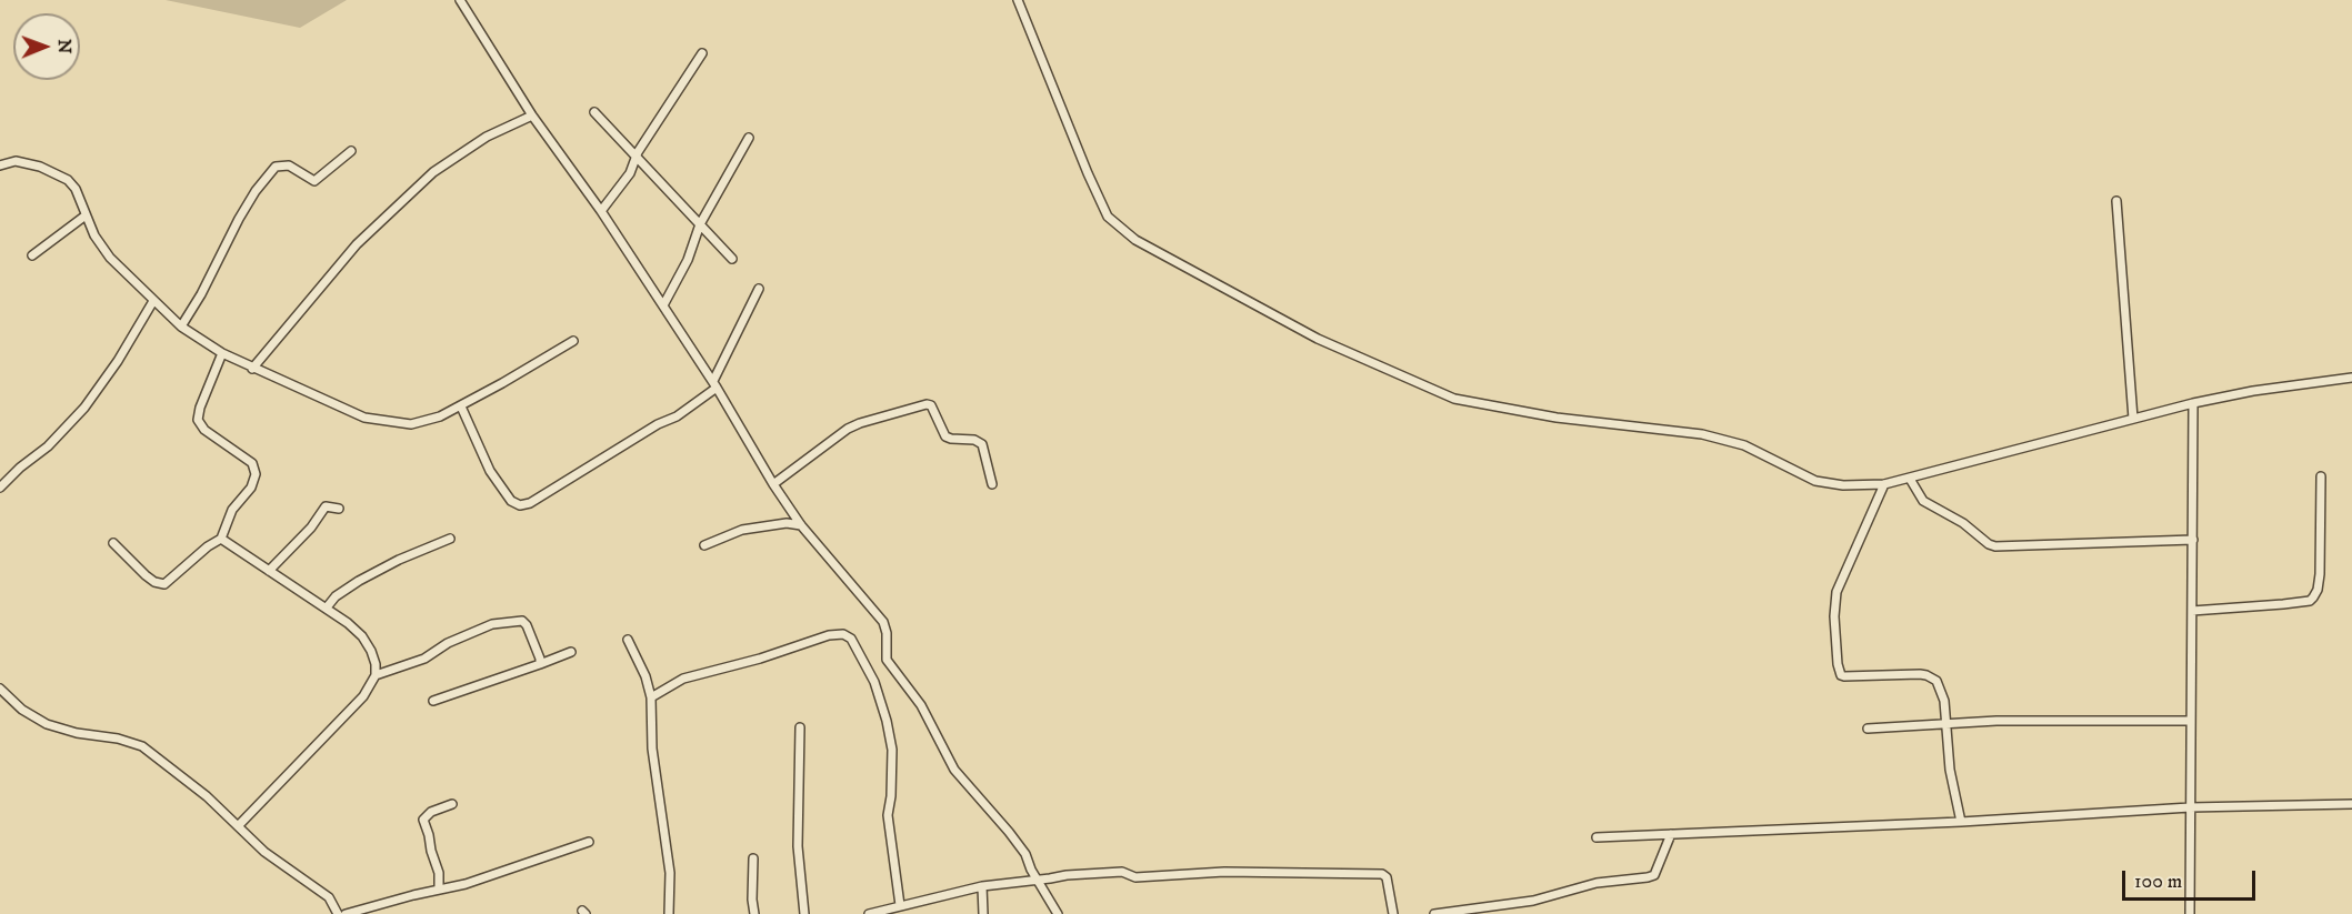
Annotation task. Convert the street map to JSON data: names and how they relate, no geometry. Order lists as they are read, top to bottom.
{
  "scale_bar": "100 m",
  "north": "right"
}
